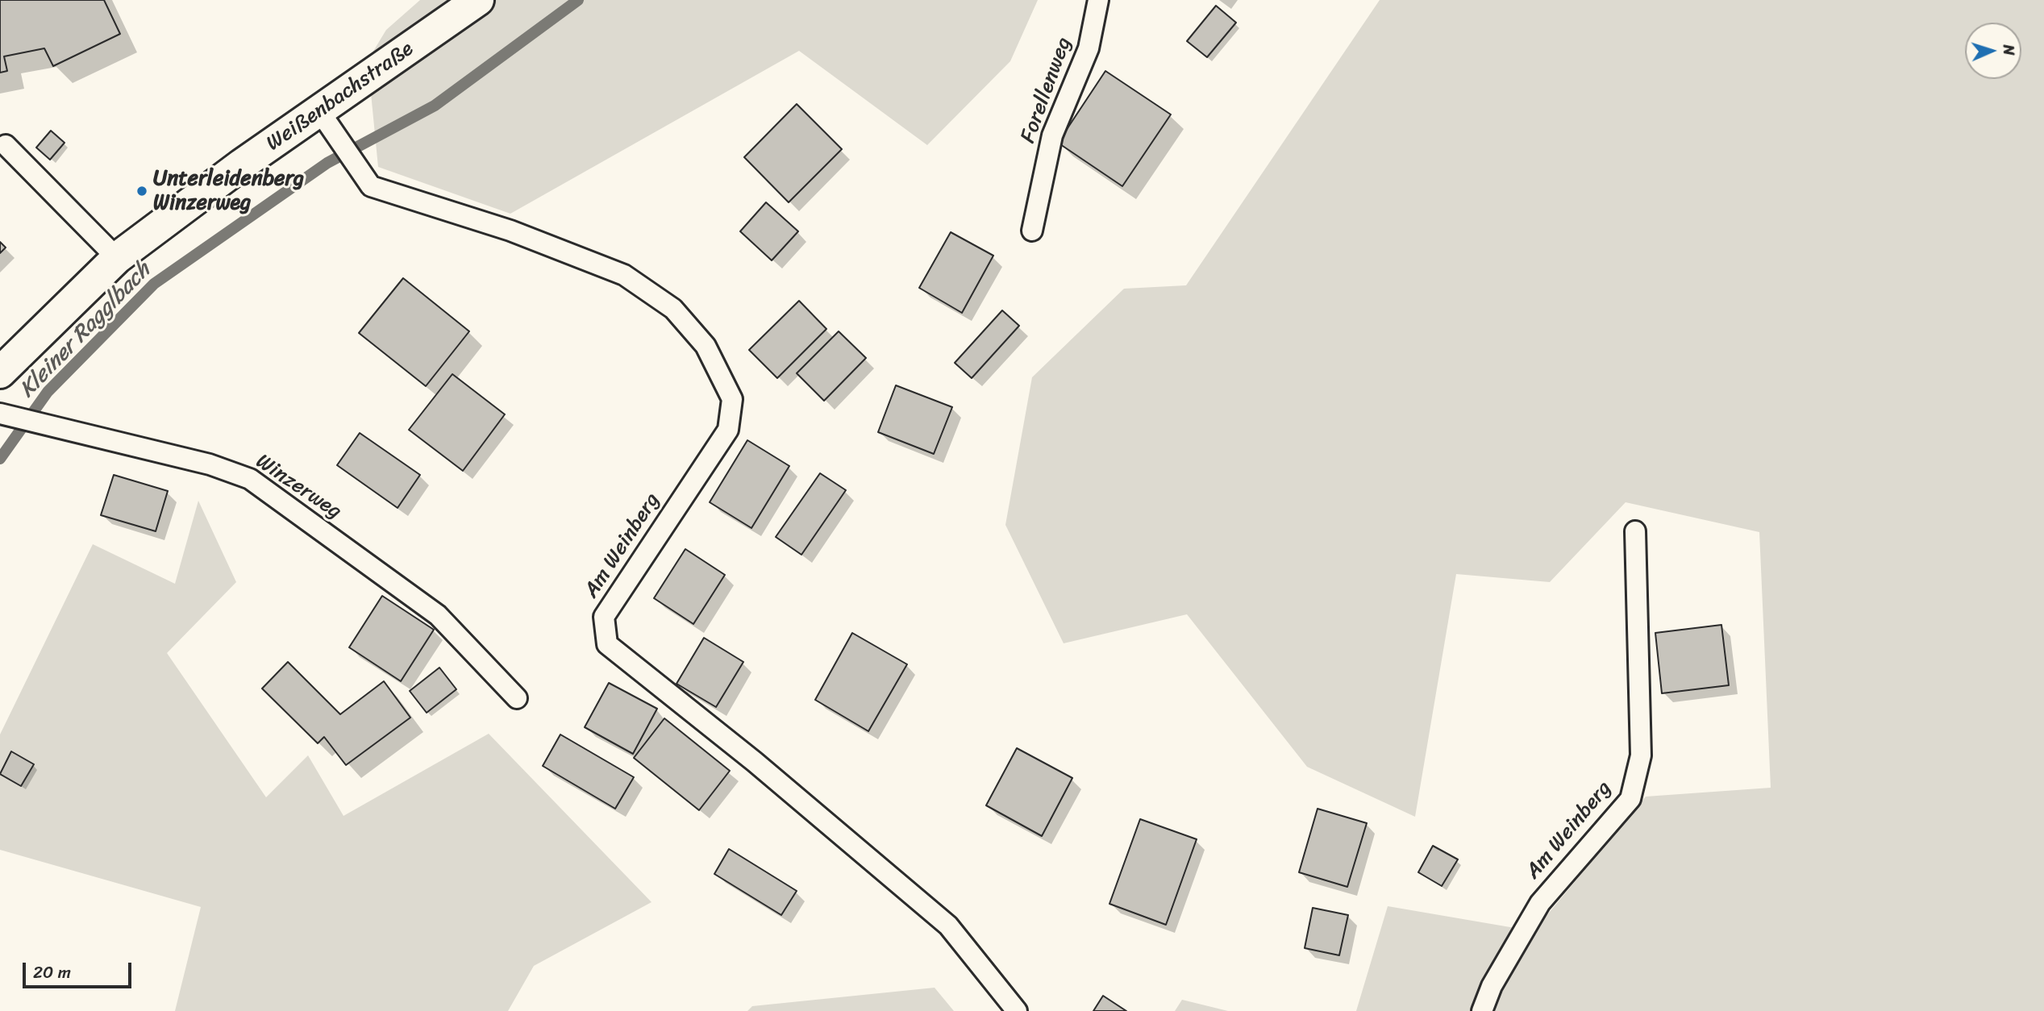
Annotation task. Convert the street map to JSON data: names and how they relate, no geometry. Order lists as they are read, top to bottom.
{
  "streets": {
    "main road": ["Weißenbachstraße"],
    "lane": ["Forellenweg", "Winzerweg", "Am Weinberg"]
  },
  "crossings": [
    ["Weißenbachstraße", "Am Weinberg"]
  ],
  "water": ["Kleiner Ragglbach"],
  "places": ["Unterleidenberg Winzerweg"],
  "scale_bar": "20 m",
  "north": "right"
}
